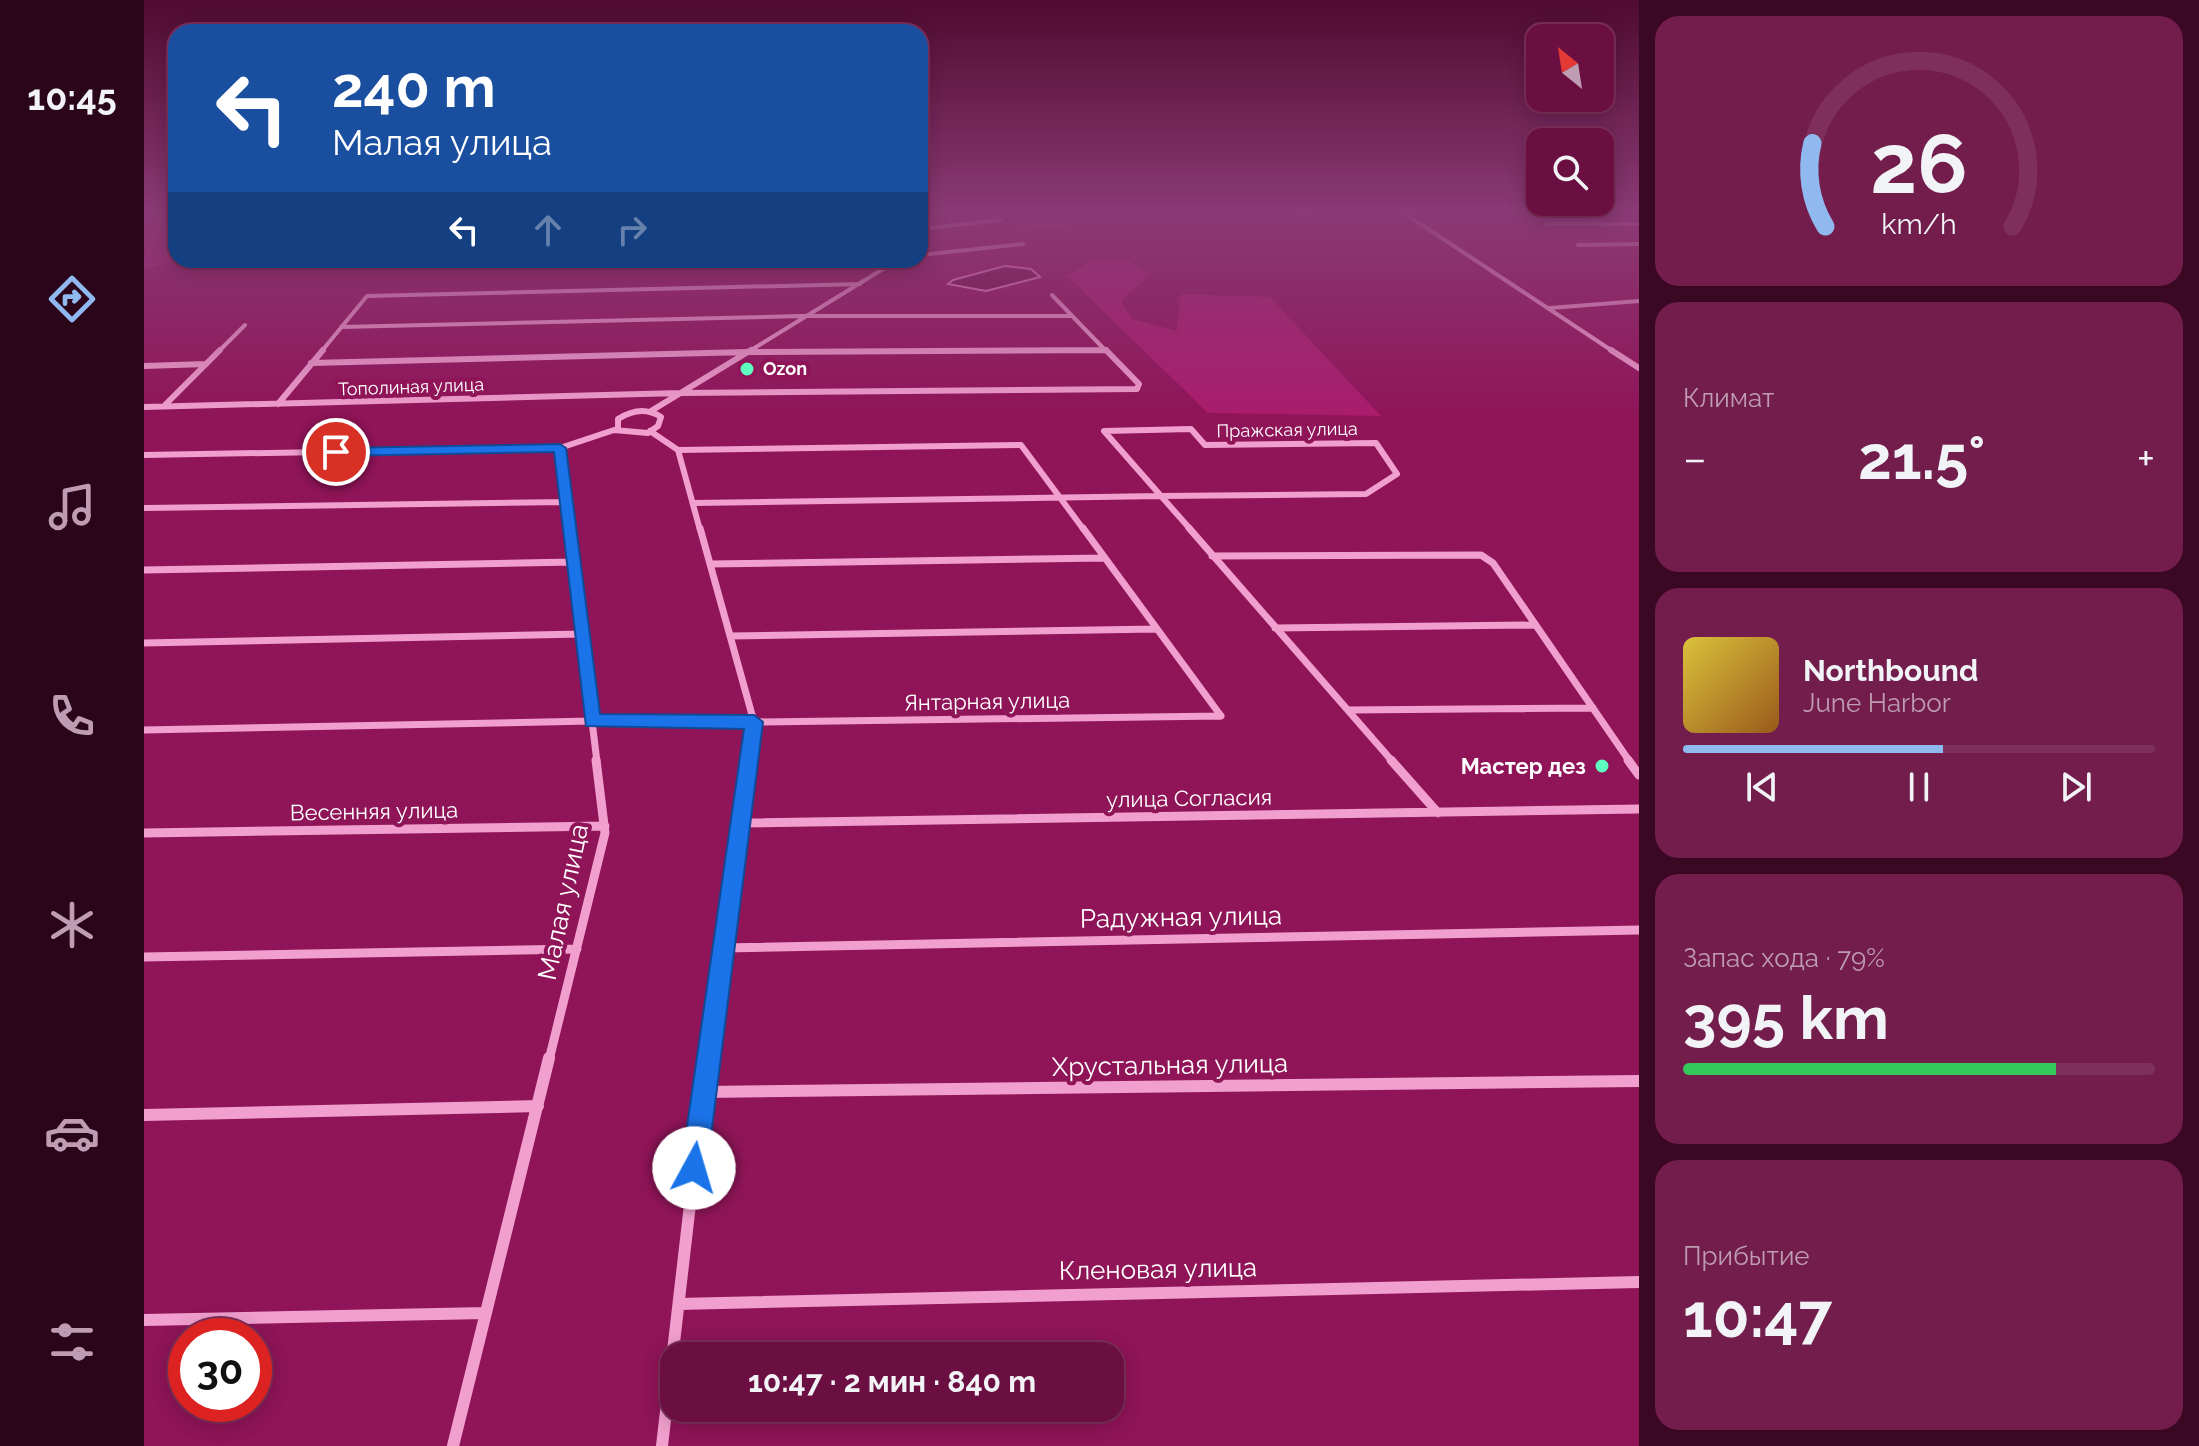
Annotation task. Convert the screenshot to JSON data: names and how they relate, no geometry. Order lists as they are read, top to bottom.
{
  "streets": {
    "street": [
      "Тополиная улица",
      "Пражская улица",
      "Янтарная улица",
      "улица Согласия",
      "Весенняя улица",
      "Малая улица",
      "Радужная улица",
      "Хрустальная улица",
      "Кленовая улица"
    ]
  },
  "crossings": [
    ["Пражская улица", "улица Согласия"],
    ["Весенняя улица", "Малая улица"]
  ],
  "places": ["Ozon", "Мастер дез"],
  "north": "top left",
  "page": {
    "tabs": "10:45",
    "turn": ["240 m", "Малая улица"],
    "tile": [
      "Климат",
      ["Запас хода · 79%", "395 km"],
      ["Прибытие", "10:47"]
    ],
    "heat": ["−", "21.5°", "+"],
    "song": ["Northbound", "June Harbor"],
    "limit": "30",
    "trip": "10:47 · 2 мин · 840 m",
    "gauge": ["26", "km/h"]
  }
}
